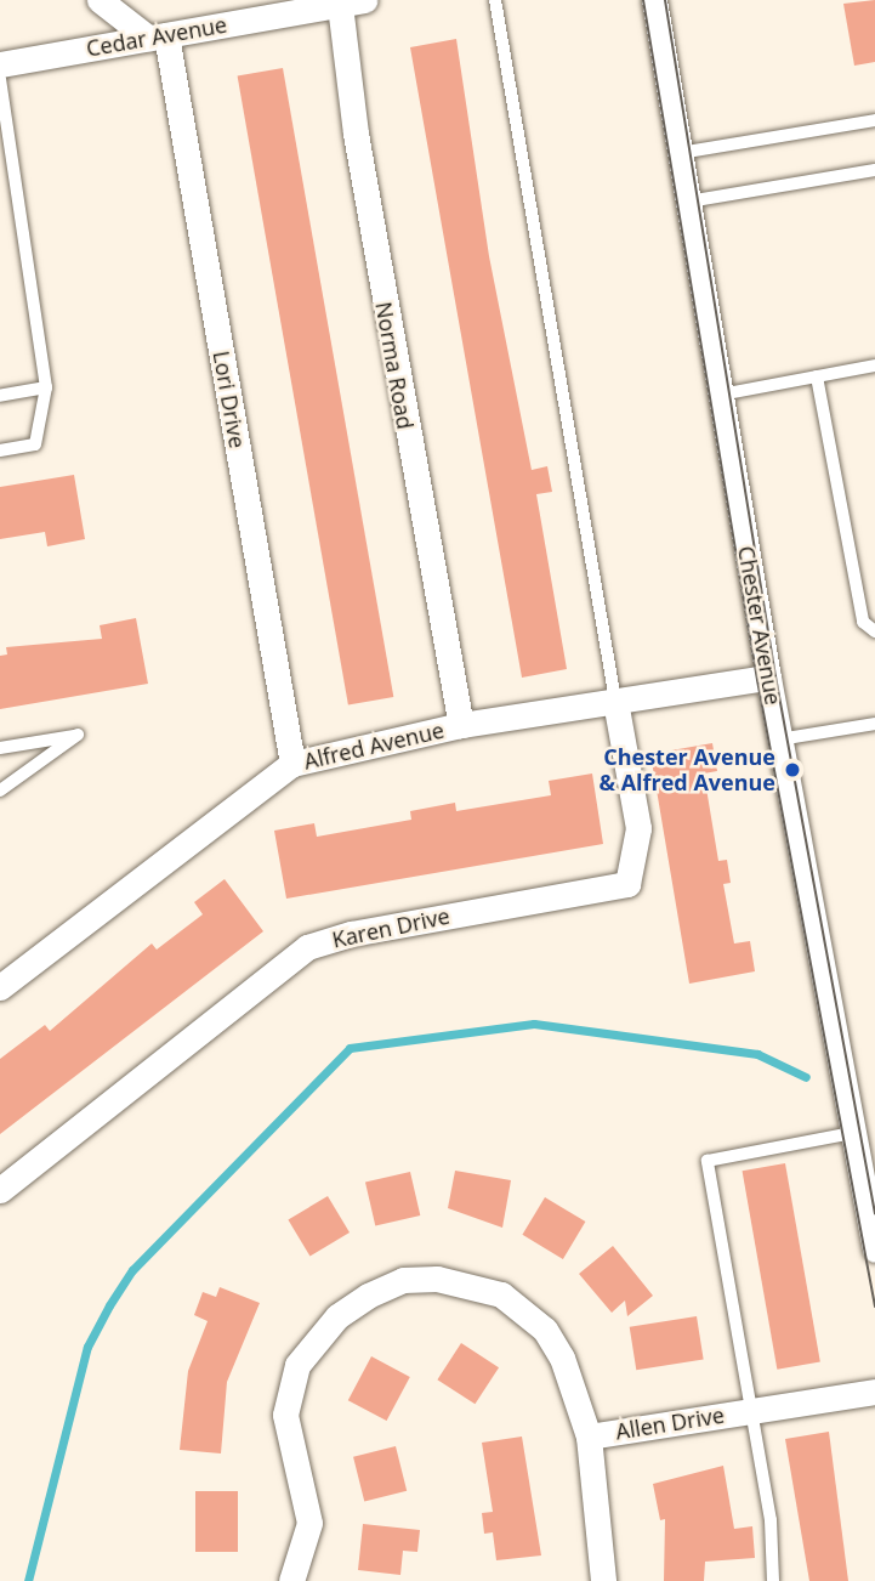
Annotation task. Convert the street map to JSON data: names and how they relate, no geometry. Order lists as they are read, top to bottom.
{
  "streets": {
    "street": [
      "Cedar Avenue",
      "Norma Road",
      "Lori Drive",
      "Chester Avenue",
      "Alfred Avenue",
      "Karen Drive",
      "Allen Drive"
    ]
  },
  "crossings": [
    ["Cedar Avenue", "Norma Road"],
    ["Cedar Avenue", "Lori Drive"],
    ["Norma Road", "Alfred Avenue"],
    ["Lori Drive", "Alfred Avenue"],
    ["Chester Avenue", "Alfred Avenue"],
    ["Alfred Avenue", "Karen Drive"]
  ],
  "places": ["Chester Avenue & Alfred Avenue"]
}
